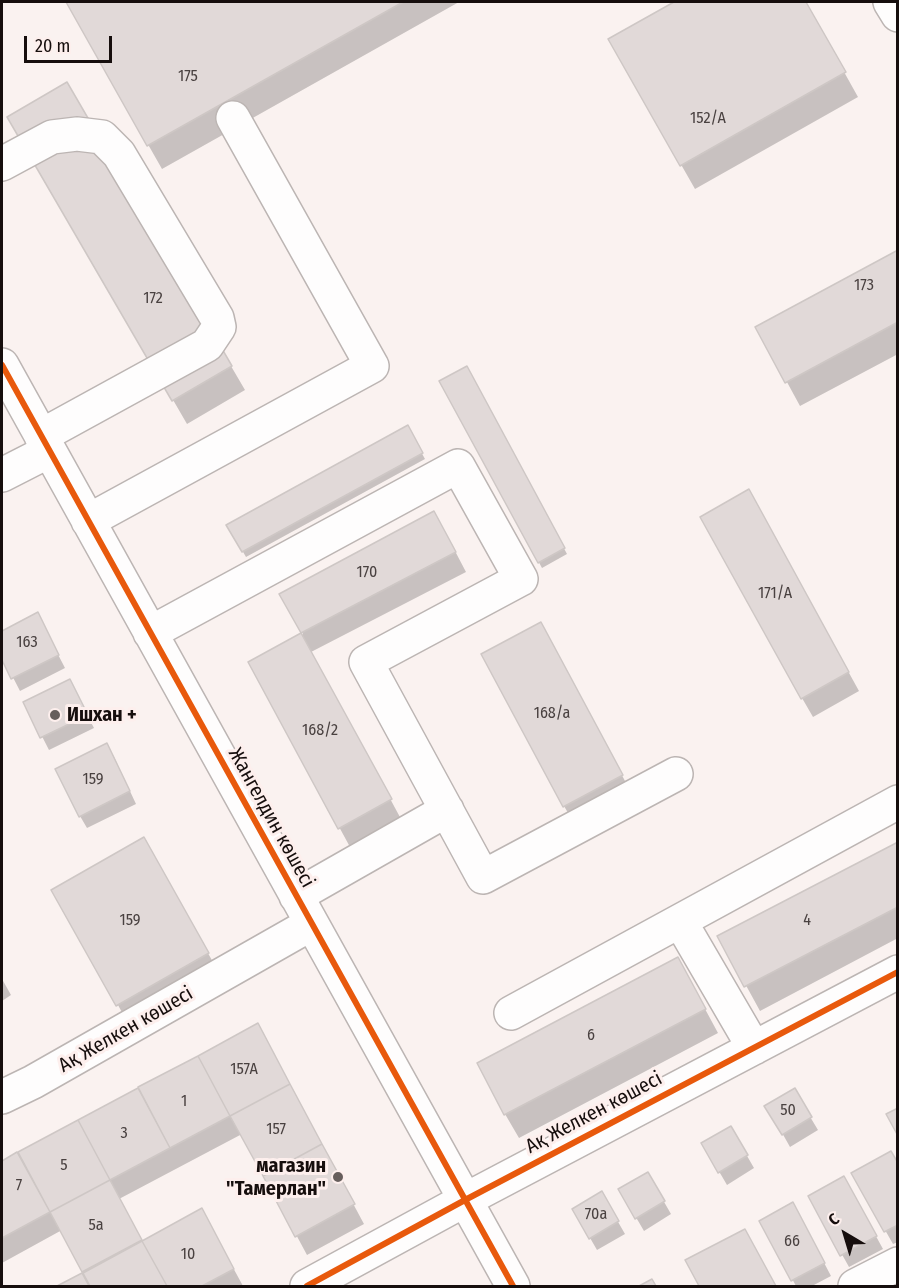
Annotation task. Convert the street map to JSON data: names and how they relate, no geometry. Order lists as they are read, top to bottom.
{
  "streets": {
    "street": ["Жангелдин көшесі", "Ақ Желкен көшесі"]
  },
  "crossings": [
    ["Жангелдин көшесі", "Ақ Желкен көшесі"]
  ],
  "places": ["Ишхан +", "магазин \"Тамерлан\""],
  "house_numbers": [
    "175",
    "152/А",
    "173",
    "172",
    "170",
    "171/А",
    "163",
    "168/а",
    "168/2",
    "159",
    "159",
    "4",
    "6",
    "157А",
    "1",
    "50",
    "157",
    "3",
    "5",
    "7",
    "70а",
    "5а",
    "66",
    "10"
  ],
  "scale_bar": "20 m",
  "north": "top left"
}
